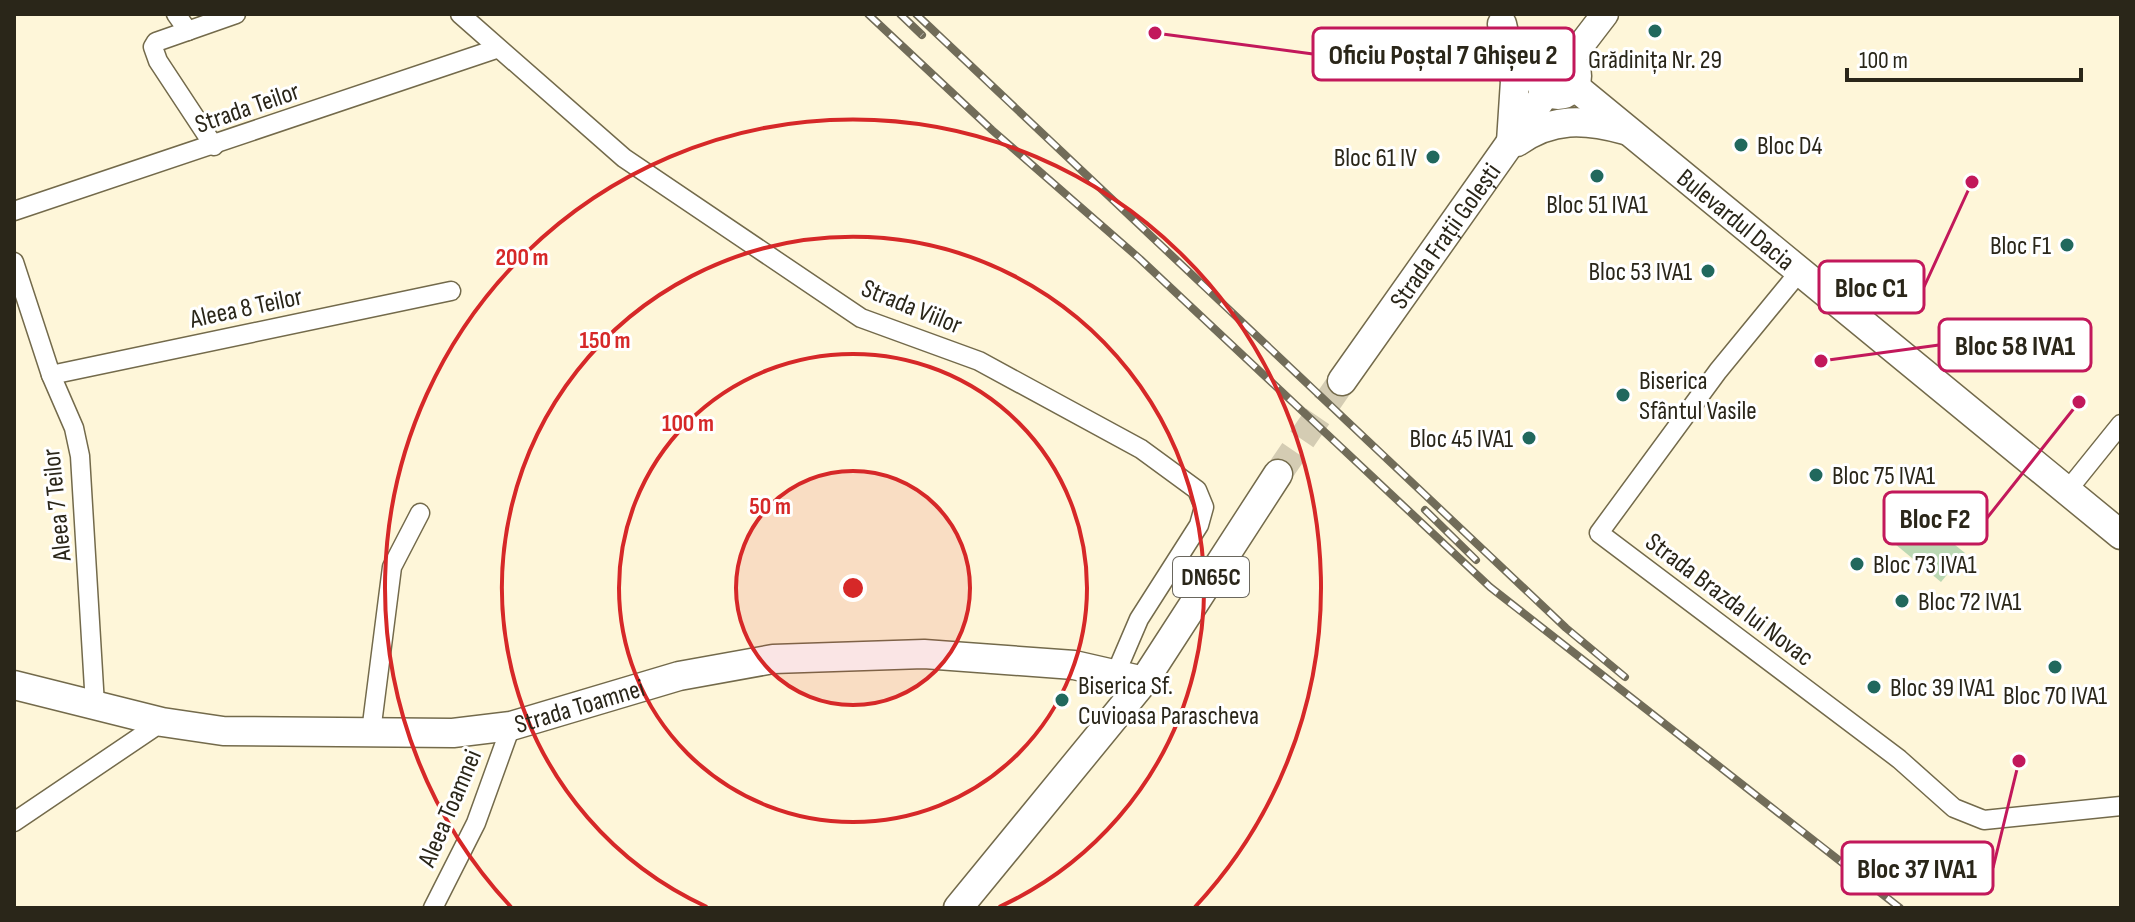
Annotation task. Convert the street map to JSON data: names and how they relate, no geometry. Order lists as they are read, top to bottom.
{
  "streets": {
    "main road": [
      "Bulevardul Dacia",
      "Strada Frații Golești",
      "DN65C",
      "Strada Toamnei"
    ],
    "street": [
      "Strada Teilor",
      "Strada Viilor",
      "Aleea 8 Teilor",
      "Aleea 7 Teilor",
      "Strada Brazda lui Novac",
      "Aleea Toamnei"
    ]
  },
  "crossings": [
    ["Strada Teilor", "Strada Viilor"],
    ["Bulevardul Dacia", "Strada Frații Golești"],
    ["Bulevardul Dacia", "Strada Brazda lui Novac"],
    ["Strada Viilor", "Strada Toamnei"],
    ["Aleea 8 Teilor", "Aleea 7 Teilor"],
    ["Aleea 7 Teilor", "Strada Toamnei"],
    ["DN65C", "Strada Toamnei"],
    ["Strada Toamnei", "Aleea Toamnei"]
  ],
  "places": [
    "Grădinița Nr. 29",
    "Oficiu Poștal 7 Ghișeu 2",
    "Bloc D4",
    "Bloc 61 IV",
    "Bloc 51 IVA1",
    "Bloc C1",
    "Bloc F1",
    "Bloc 53 IVA1",
    "Bloc 58 IVA1",
    "Biserica Sfântul Vasile",
    "Bloc F2",
    "Bloc 45 IVA1",
    "Bloc 75 IVA1",
    "Bloc 73 IVA1",
    "Bloc 72 IVA1",
    "Bloc 70 IVA1",
    "Bloc 39 IVA1",
    "Biserica Sf. Cuvioasa Parascheva",
    "Bloc 37 IVA1"
  ],
  "scale_bar": "100 m",
  "rings": [
    "200 m",
    "150 m",
    "100 m",
    "50 m"
  ]
}
